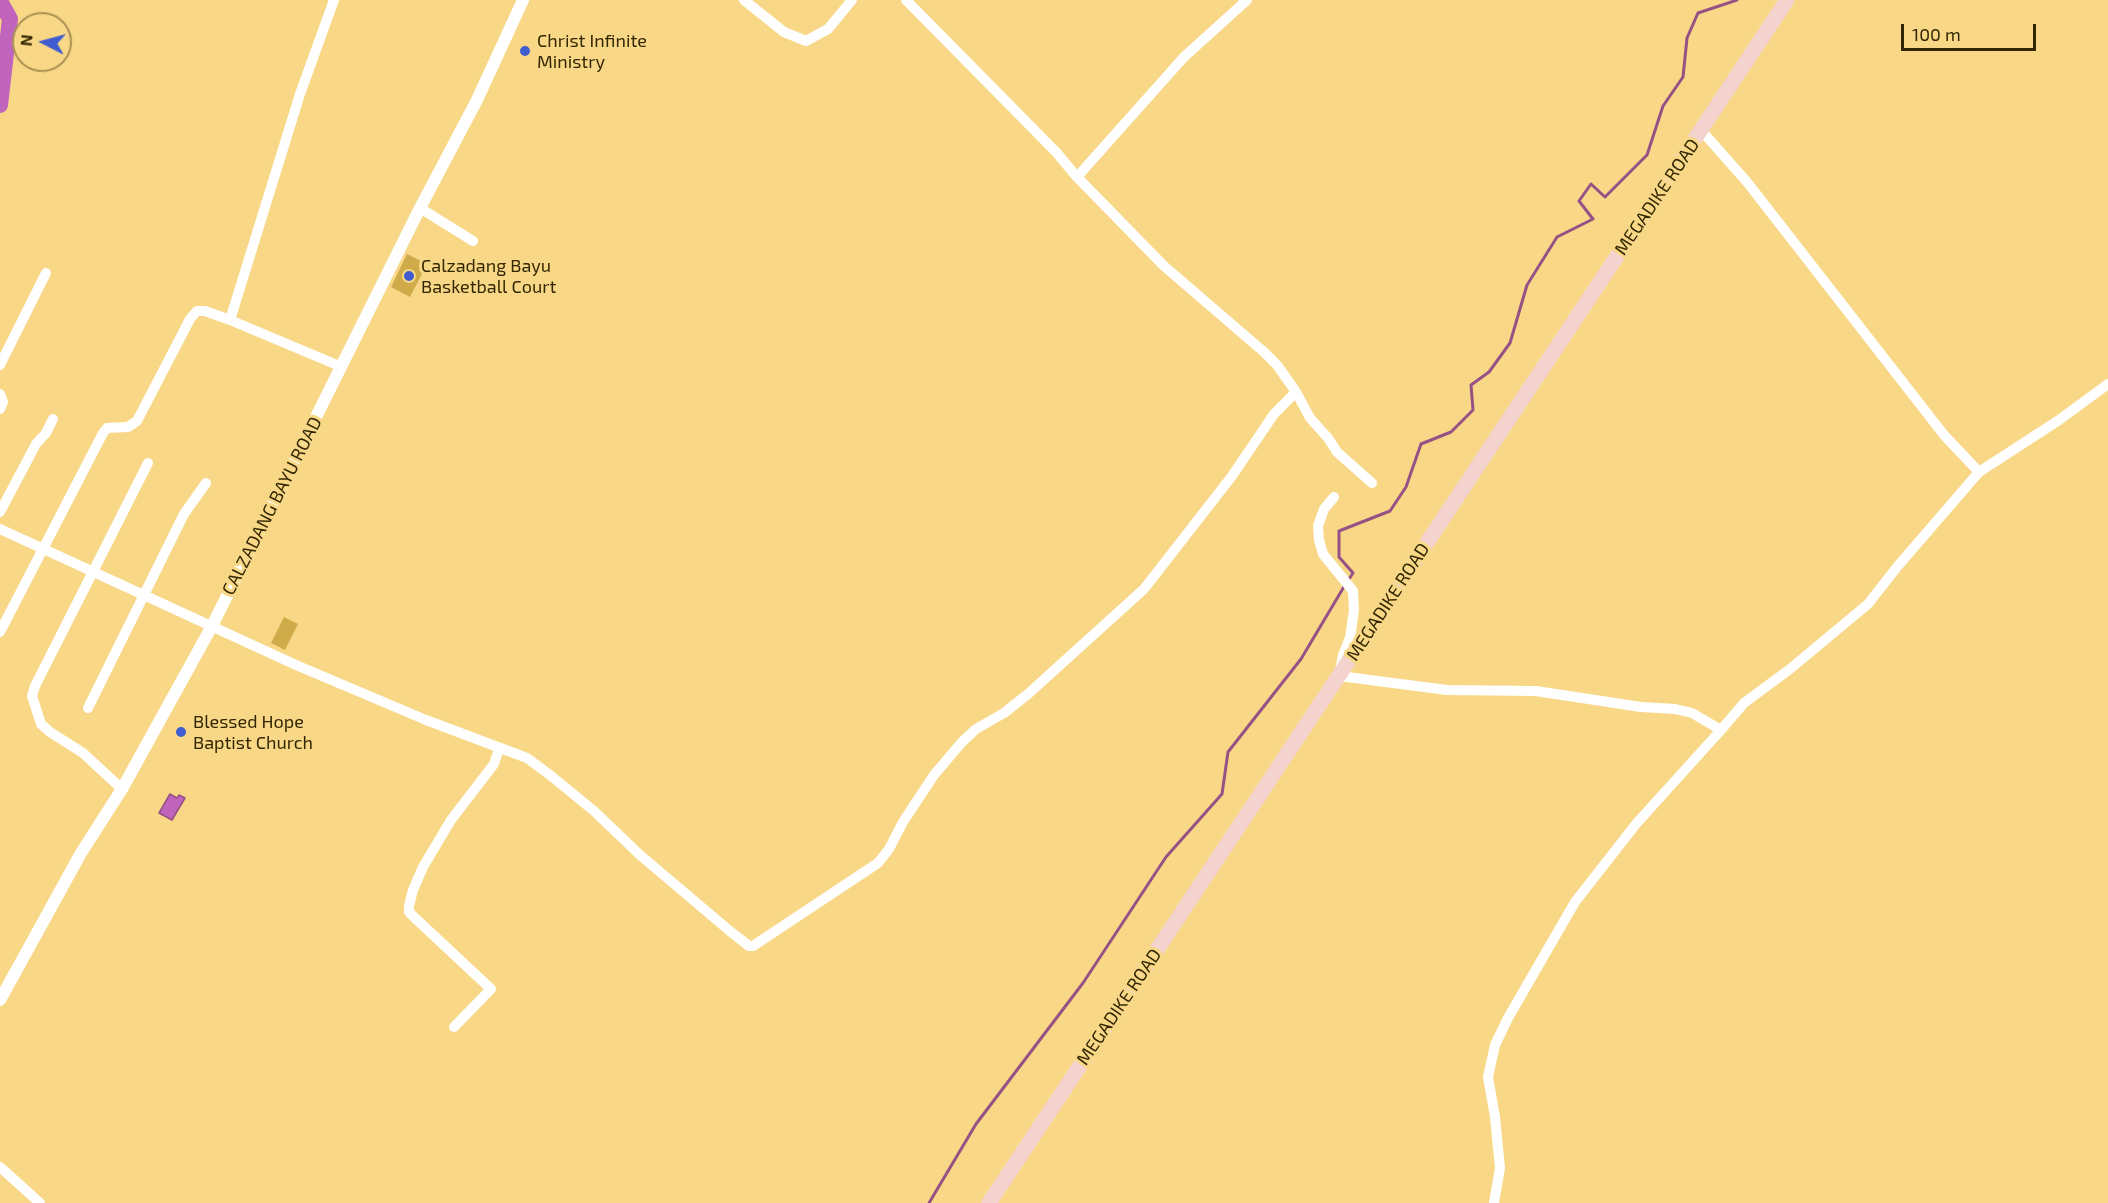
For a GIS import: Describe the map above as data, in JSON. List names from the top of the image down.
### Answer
{
  "streets": {
    "main road": ["MEGADIKE ROAD"],
    "street": ["CALZADANG BAYU ROAD"]
  },
  "places": ["Christ Infinite Ministry", "Calzadang Bayu Basketball Court", "Blessed Hope Baptist Church"],
  "scale_bar": "100 m",
  "north": "left"
}
